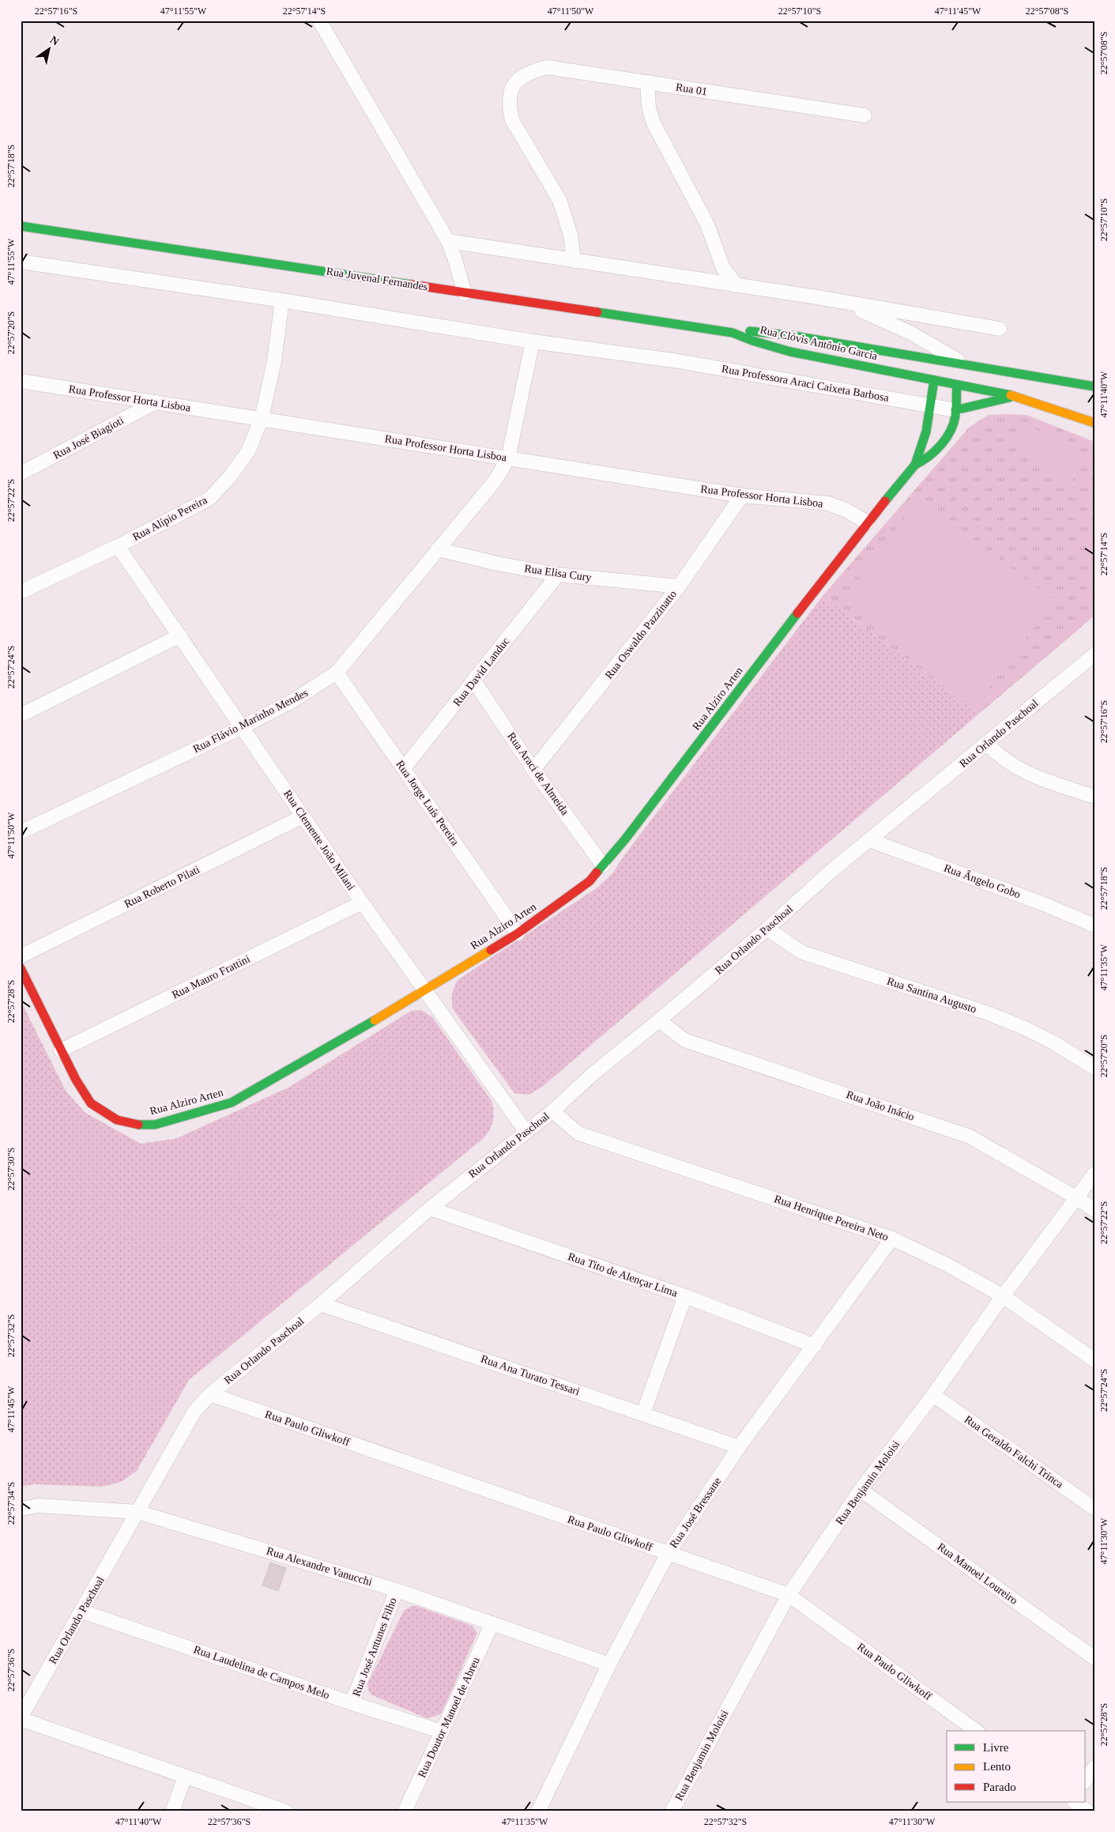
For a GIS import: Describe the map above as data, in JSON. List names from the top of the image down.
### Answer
{
  "streets": {
    "main road": ["Rua Juvenal Fernandes", "Rua Clóvis Antônio Garcia", "Rua Alziro Arten"],
    "street": [
      "Rua 01",
      "Rua Professora Araci Caixeta Barbosa",
      "Rua Professor Horta Lisboa",
      "Rua José Biagioti",
      "Rua Alípio Pereira",
      "Rua Elisa Cury",
      "Rua Oswaldo Pazzinatto",
      "Rua David Landuc",
      "Rua Flávio Marinho Mendes",
      "Rua Orlando Paschoal",
      "Rua Araci de Almeida",
      "Rua Jorge Luís Pereira",
      "Rua Clemente João Milani",
      "Rua Ângelo Gobo",
      "Rua Roberto Pilati",
      "Rua Mauro Frattini",
      "Rua Santina Augusto",
      "Rua João Inácio",
      "Rua Henrique Pereira Neto",
      "Rua Tito de Alençar Lima",
      "Rua Ana Turato Tessari",
      "Rua Paulo Gliwkoff",
      "Rua Geraldo Falchi Trinca",
      "Rua Benjamin Moloisi",
      "Rua José Bressane",
      "Rua Alexandre Vanucchi",
      "Rua Manoel Loureiro",
      "Rua José Antunes Filho",
      "Rua Laudelina de Campos Melo",
      "Rua Doutor Manoel de Abreu"
    ]
  },
  "crossings": [
    ["Rua Juvenal Fernandes", "Rua Clóvis Antônio Garcia"],
    ["Rua Clóvis Antônio Garcia", "Rua Alziro Arten"],
    ["Rua Professora Araci Caixeta Barbosa", "Rua Alziro Arten"],
    ["Rua Professora Araci Caixeta Barbosa", "Rua Flávio Marinho Mendes"],
    ["Rua Professor Horta Lisboa", "Rua José Biagioti"],
    ["Rua Professor Horta Lisboa", "Rua Alípio Pereira"],
    ["Rua Professor Horta Lisboa", "Rua Oswaldo Pazzinatto"],
    ["Rua Professor Horta Lisboa", "Rua Alziro Arten"],
    ["Rua Professor Horta Lisboa", "Rua Flávio Marinho Mendes"],
    ["Rua Alípio Pereira", "Rua Clemente João Milani"],
    ["Rua Elisa Cury", "Rua Oswaldo Pazzinatto"],
    ["Rua Elisa Cury", "Rua David Landuc"],
    ["Rua Elisa Cury", "Rua Flávio Marinho Mendes"],
    ["Rua Oswaldo Pazzinatto", "Rua Araci de Almeida"],
    ["Rua David Landuc", "Rua Araci de Almeida"],
    ["Rua David Landuc", "Rua Jorge Luís Pereira"],
    ["Rua Alziro Arten", "Rua Araci de Almeida"],
    ["Rua Alziro Arten", "Rua Jorge Luís Pereira"],
    ["Rua Alziro Arten", "Rua Clemente João Milani"],
    ["Rua Alziro Arten", "Rua Mauro Frattini"],
    ["Rua Flávio Marinho Mendes", "Rua Jorge Luís Pereira"],
    ["Rua Flávio Marinho Mendes", "Rua Clemente João Milani"],
    ["Rua Orlando Paschoal", "Rua Clemente João Milani"],
    ["Rua Orlando Paschoal", "Rua Ângelo Gobo"],
    ["Rua Orlando Paschoal", "Rua Santina Augusto"],
    ["Rua Orlando Paschoal", "Rua João Inácio"],
    ["Rua Orlando Paschoal", "Rua Henrique Pereira Neto"],
    ["Rua Orlando Paschoal", "Rua Tito de Alençar Lima"],
    ["Rua Orlando Paschoal", "Rua Ana Turato Tessari"],
    ["Rua Orlando Paschoal", "Rua Paulo Gliwkoff"],
    ["Rua Orlando Paschoal", "Rua Alexandre Vanucchi"],
    ["Rua Orlando Paschoal", "Rua Laudelina de Campos Melo"],
    ["Rua Clemente João Milani", "Rua Roberto Pilati"],
    ["Rua Clemente João Milani", "Rua Mauro Frattini"],
    ["Rua João Inácio", "Rua Benjamin Moloisi"],
    ["Rua Henrique Pereira Neto", "Rua Benjamin Moloisi"],
    ["Rua Henrique Pereira Neto", "Rua José Bressane"],
    ["Rua Tito de Alençar Lima", "Rua José Bressane"],
    ["Rua Ana Turato Tessari", "Rua José Bressane"],
    ["Rua Paulo Gliwkoff", "Rua Benjamin Moloisi"],
    ["Rua Paulo Gliwkoff", "Rua José Bressane"],
    ["Rua Geraldo Falchi Trinca", "Rua Benjamin Moloisi"],
    ["Rua Benjamin Moloisi", "Rua Manoel Loureiro"],
    ["Rua José Bressane", "Rua Alexandre Vanucchi"],
    ["Rua Alexandre Vanucchi", "Rua José Antunes Filho"],
    ["Rua Alexandre Vanucchi", "Rua Doutor Manoel de Abreu"],
    ["Rua José Antunes Filho", "Rua Laudelina de Campos Melo"],
    ["Rua Laudelina de Campos Melo", "Rua Doutor Manoel de Abreu"]
  ],
  "legend": ["Livre", "Lento", "Parado"],
  "north": "top right",
  "coordinates": [
    "22°57'16\"S",
    "47°11'55\"W",
    "22°57'14\"S",
    "47°11'50\"W",
    "22°57'10\"S",
    "47°11'45\"W",
    "22°57'08\"S",
    "22°57'18\"S",
    "22°57'20\"S",
    "47°11'40\"W",
    "22°57'22\"S",
    "22°57'24\"S",
    "47°11'35\"W",
    "22°57'28\"S",
    "22°57'30\"S",
    "22°57'32\"S",
    "22°57'34\"S",
    "47°11'30\"W",
    "22°57'36\"S"
  ]
}
